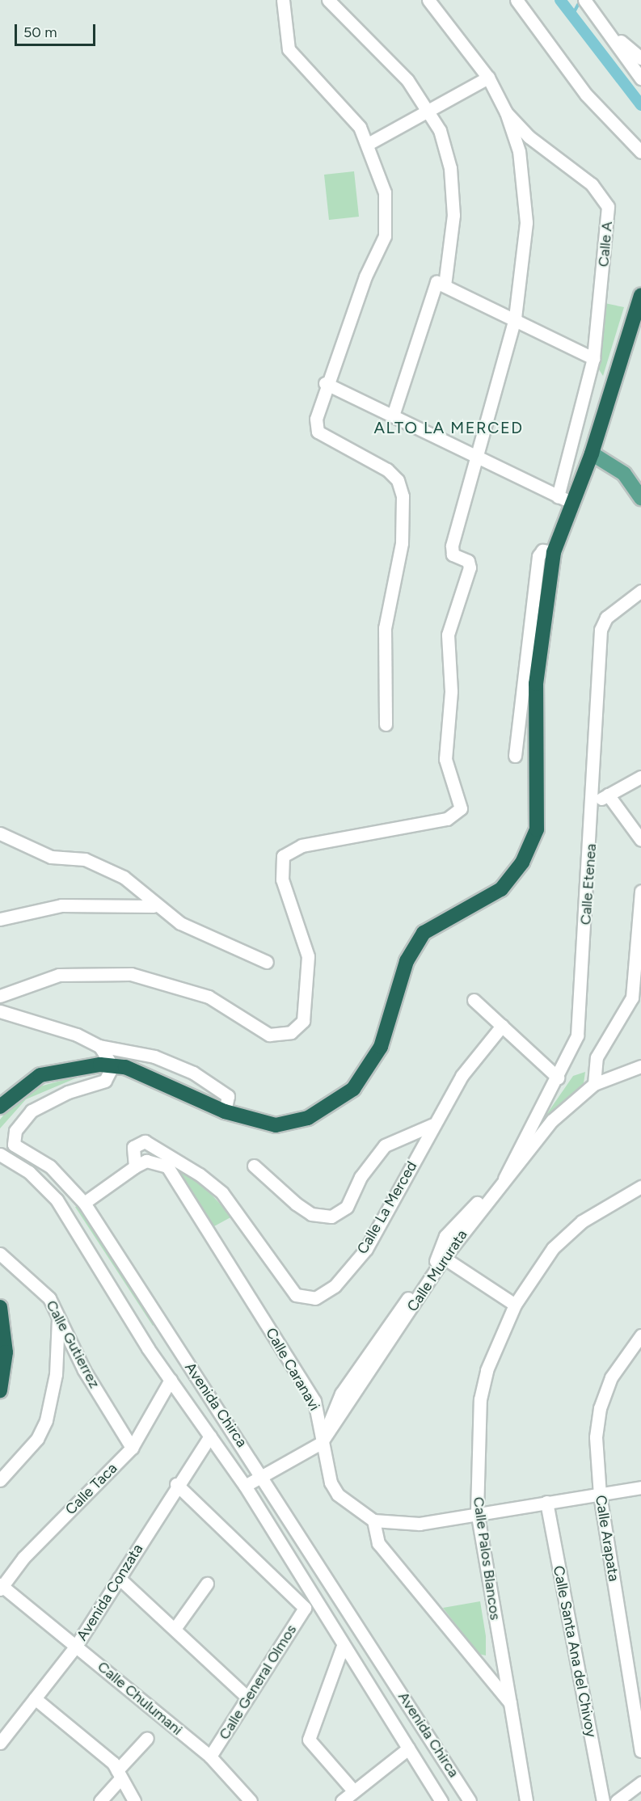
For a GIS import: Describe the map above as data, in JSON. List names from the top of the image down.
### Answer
{
  "streets": {
    "street": [
      "Calle A",
      "Calle Etenea",
      "Calle La Merced",
      "Calle Mururata",
      "Calle Gutierrez",
      "Calle Caranavi",
      "Avenida Chirca",
      "Calle Taca",
      "Calle Arapata",
      "Calle Palos Blancos",
      "Avenida Conzata",
      "Calle Santa Ana del Chivoy",
      "Calle General Olmos",
      "Calle Chulumani"
    ]
  },
  "crossings": [
    ["Calle Etenea", "Calle Mururata"],
    ["Calle La Merced", "Calle Caranavi"],
    ["Calle Mururata", "Calle Caranavi"],
    ["Calle Mururata", "Avenida Chirca"],
    ["Calle Gutierrez", "Calle Taca"],
    ["Calle Caranavi", "Avenida Chirca"],
    ["Avenida Chirca", "Calle Taca"],
    ["Avenida Chirca", "Avenida Conzata"],
    ["Calle Taca", "Calle Chulumani"],
    ["Avenida Conzata", "Calle General Olmos"],
    ["Avenida Conzata", "Calle Chulumani"],
    ["Calle General Olmos", "Calle Chulumani"]
  ],
  "districts": ["ALTO LA MERCED"],
  "scale_bar": "50 m"
}
